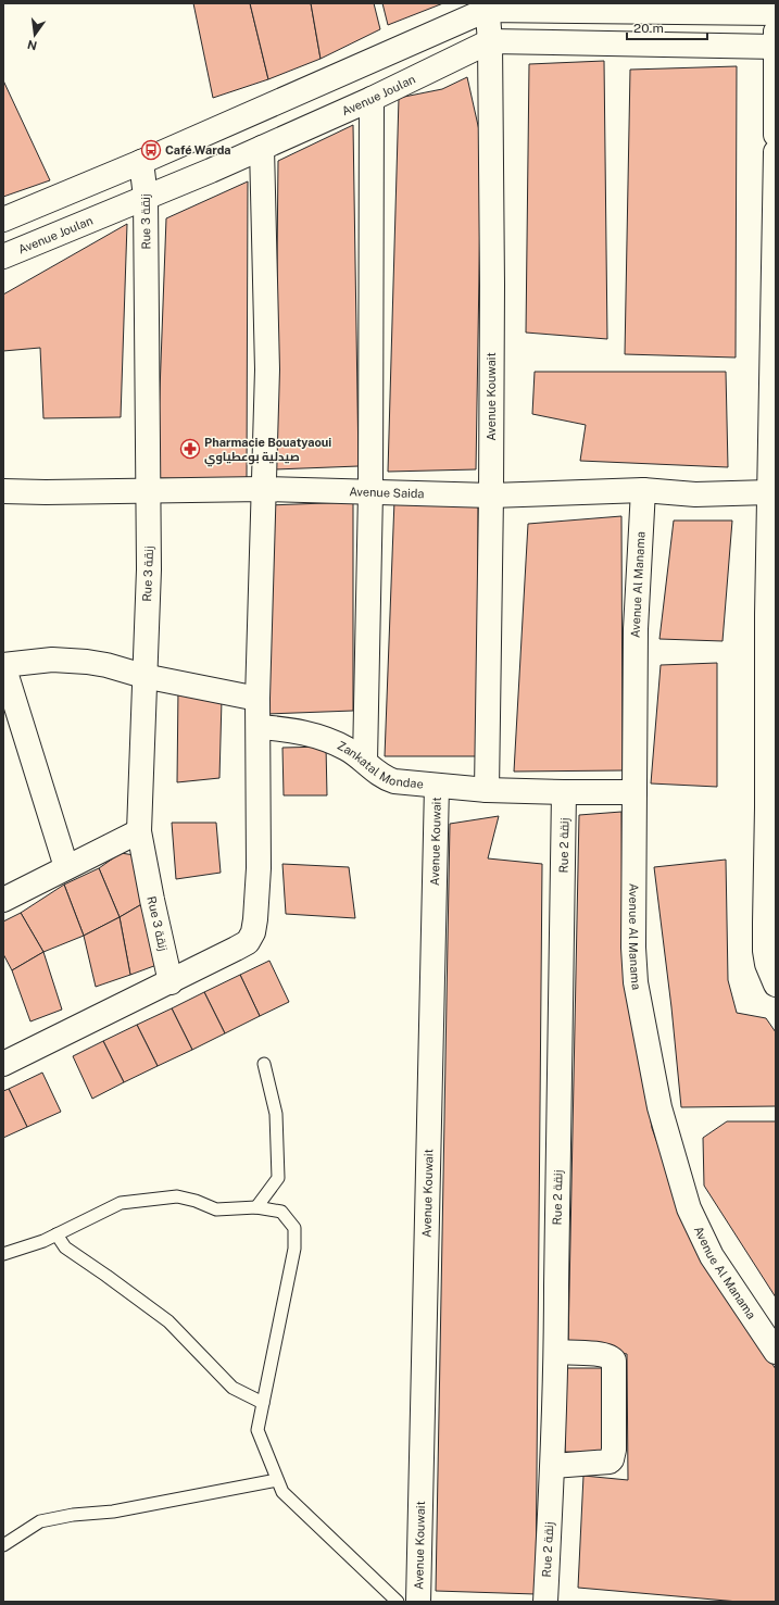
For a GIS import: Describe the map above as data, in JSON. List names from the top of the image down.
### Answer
{
  "streets": {
    "street": [
      "Avenue Joulan",
      "Rue 3 زنقة",
      "Avenue Kouwait",
      "Avenue Saida",
      "Avenue Al Manama",
      "Zankatal Mondae",
      "Rue 2 زنقة"
    ]
  },
  "crossings": [
    ["Avenue Joulan", "Rue 3 زنقة"],
    ["Avenue Joulan", "Avenue Kouwait"],
    ["Rue 3 زنقة", "Avenue Saida"],
    ["Avenue Kouwait", "Avenue Saida"],
    ["Avenue Kouwait", "Zankatal Mondae"],
    ["Avenue Saida", "Avenue Al Manama"],
    ["Avenue Al Manama", "Zankatal Mondae"],
    ["Zankatal Mondae", "Rue 2 زنقة"]
  ],
  "places": {
    "bus stop": ["Café Warda"],
    "pharmacy": ["Pharmacie Bouatyaoui صيدلية بوعطياوي"]
  },
  "scale_bar": "20 m",
  "north": "bottom"
}
